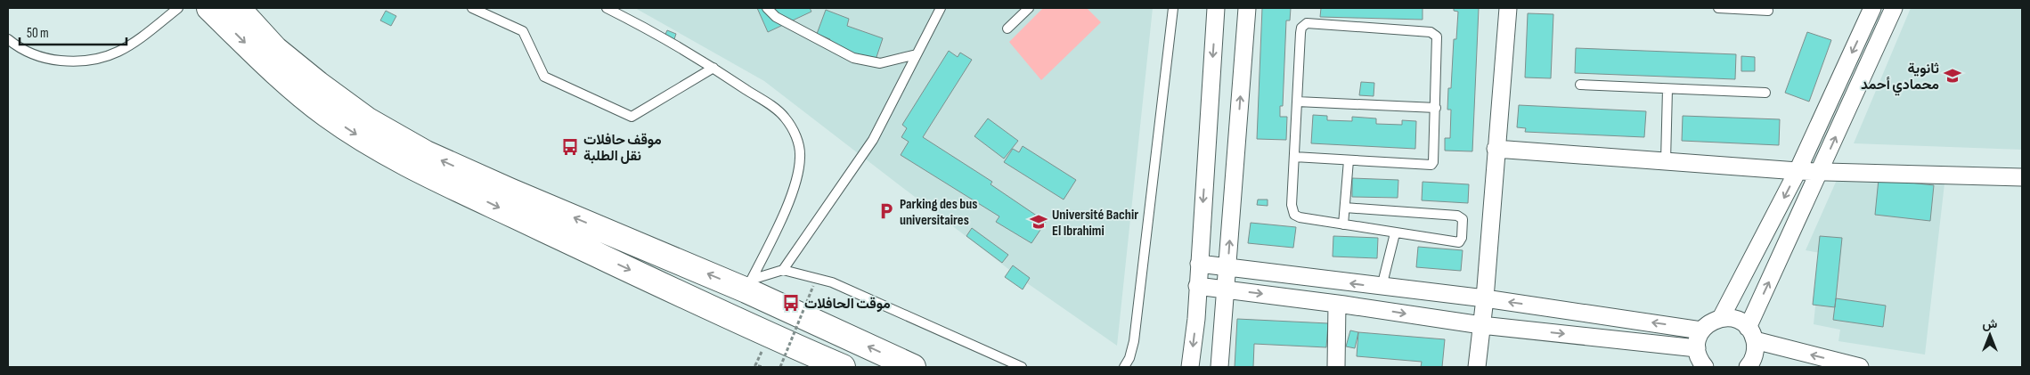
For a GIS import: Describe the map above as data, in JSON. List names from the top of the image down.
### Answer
{
  "places": {
    "school or university": ["ثانوية محمادي أحمد", "Université Bachir El Ibrahimi"],
    "bus stop": ["موقف حافلات نقل الطلبة", "موقت الحافلات"],
    "parking": ["Parking des bus universitaires"]
  },
  "scale_bar": "50 m",
  "north": "top"
}
